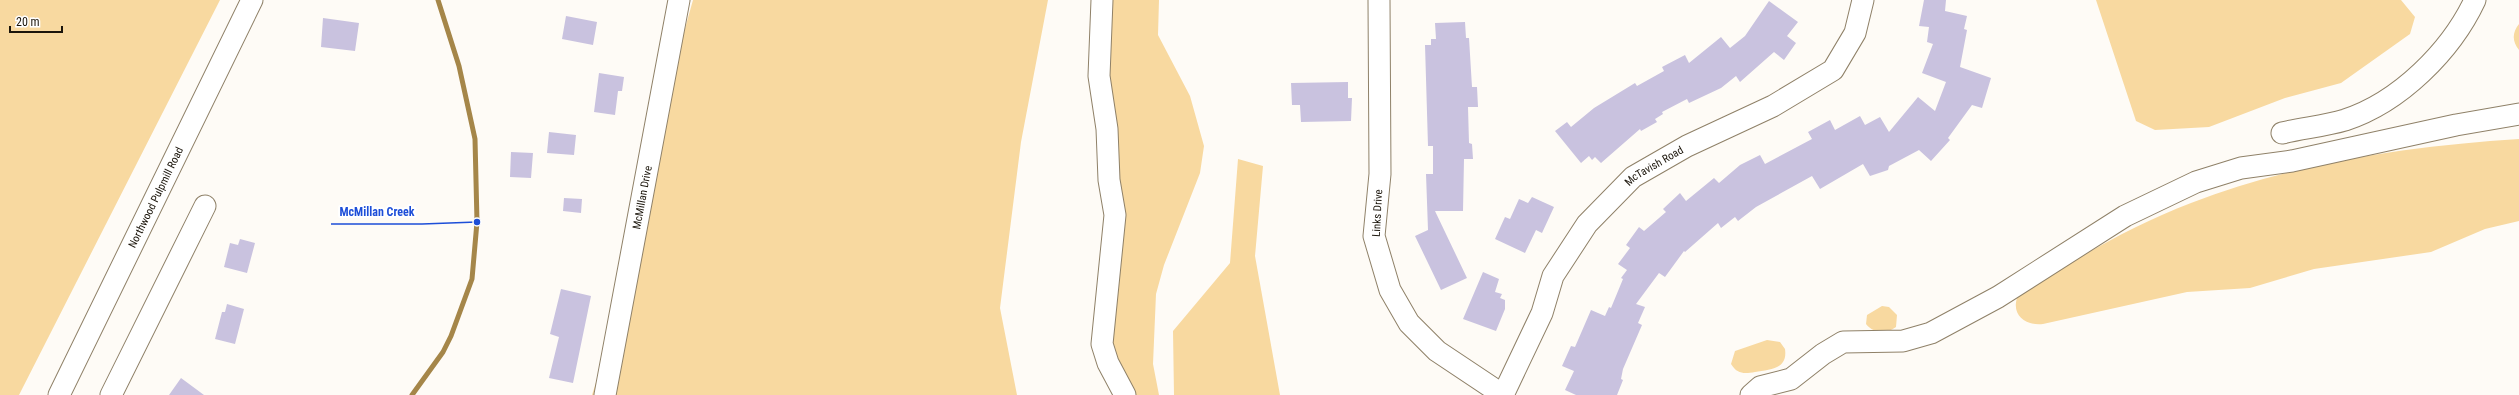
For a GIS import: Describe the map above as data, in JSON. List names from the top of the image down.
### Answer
{
  "streets": {
    "street": [
      "McTavish Road",
      "Northwood Pulpmill Road",
      "McMillan Drive",
      "Links Drive"
    ]
  },
  "crossings": [
    ["McTavish Road", "Links Drive"]
  ],
  "places": ["McMillan Creek"],
  "scale_bar": "20 m"
}
